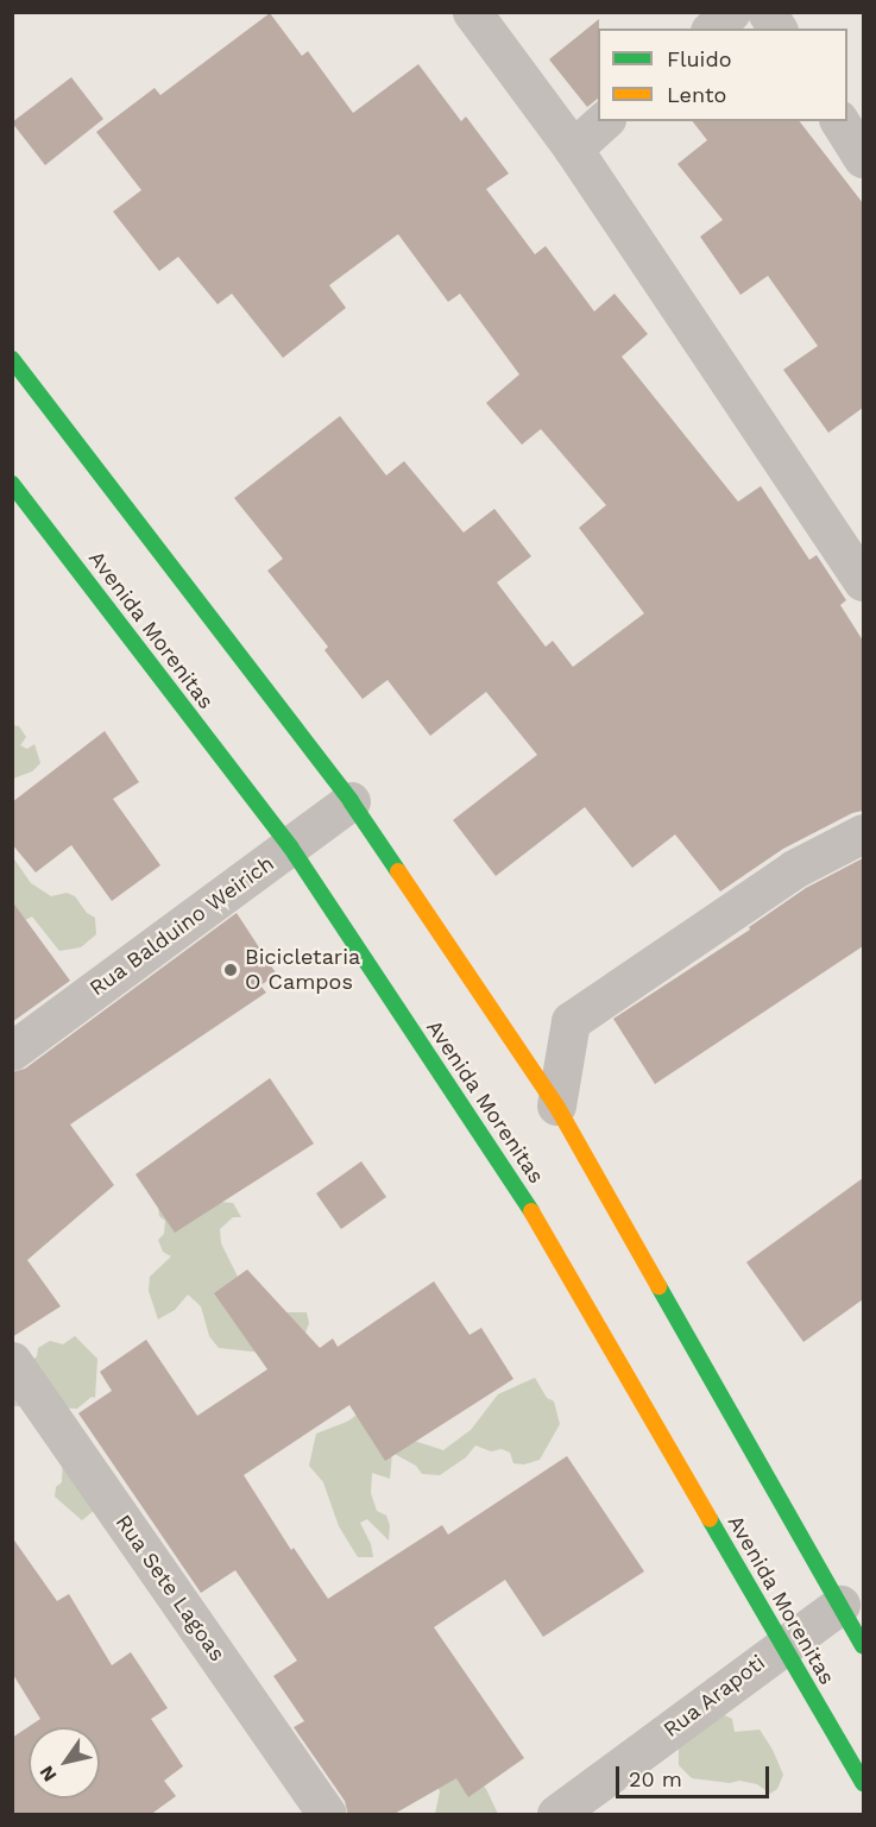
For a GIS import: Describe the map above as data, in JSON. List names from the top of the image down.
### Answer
{
  "streets": {
    "main road": ["Avenida Morenitas"],
    "street": ["Rua Balduino Weirich", "Rua Sete Lagoas", "Rua Arapoti"]
  },
  "crossings": [
    ["Avenida Morenitas", "Rua Balduino Weirich"],
    ["Avenida Morenitas", "Rua Arapoti"]
  ],
  "places": ["Bicicletaria O Campos"],
  "legend": ["Fluido", "Lento"],
  "scale_bar": "20 m",
  "north": "bottom left"
}
